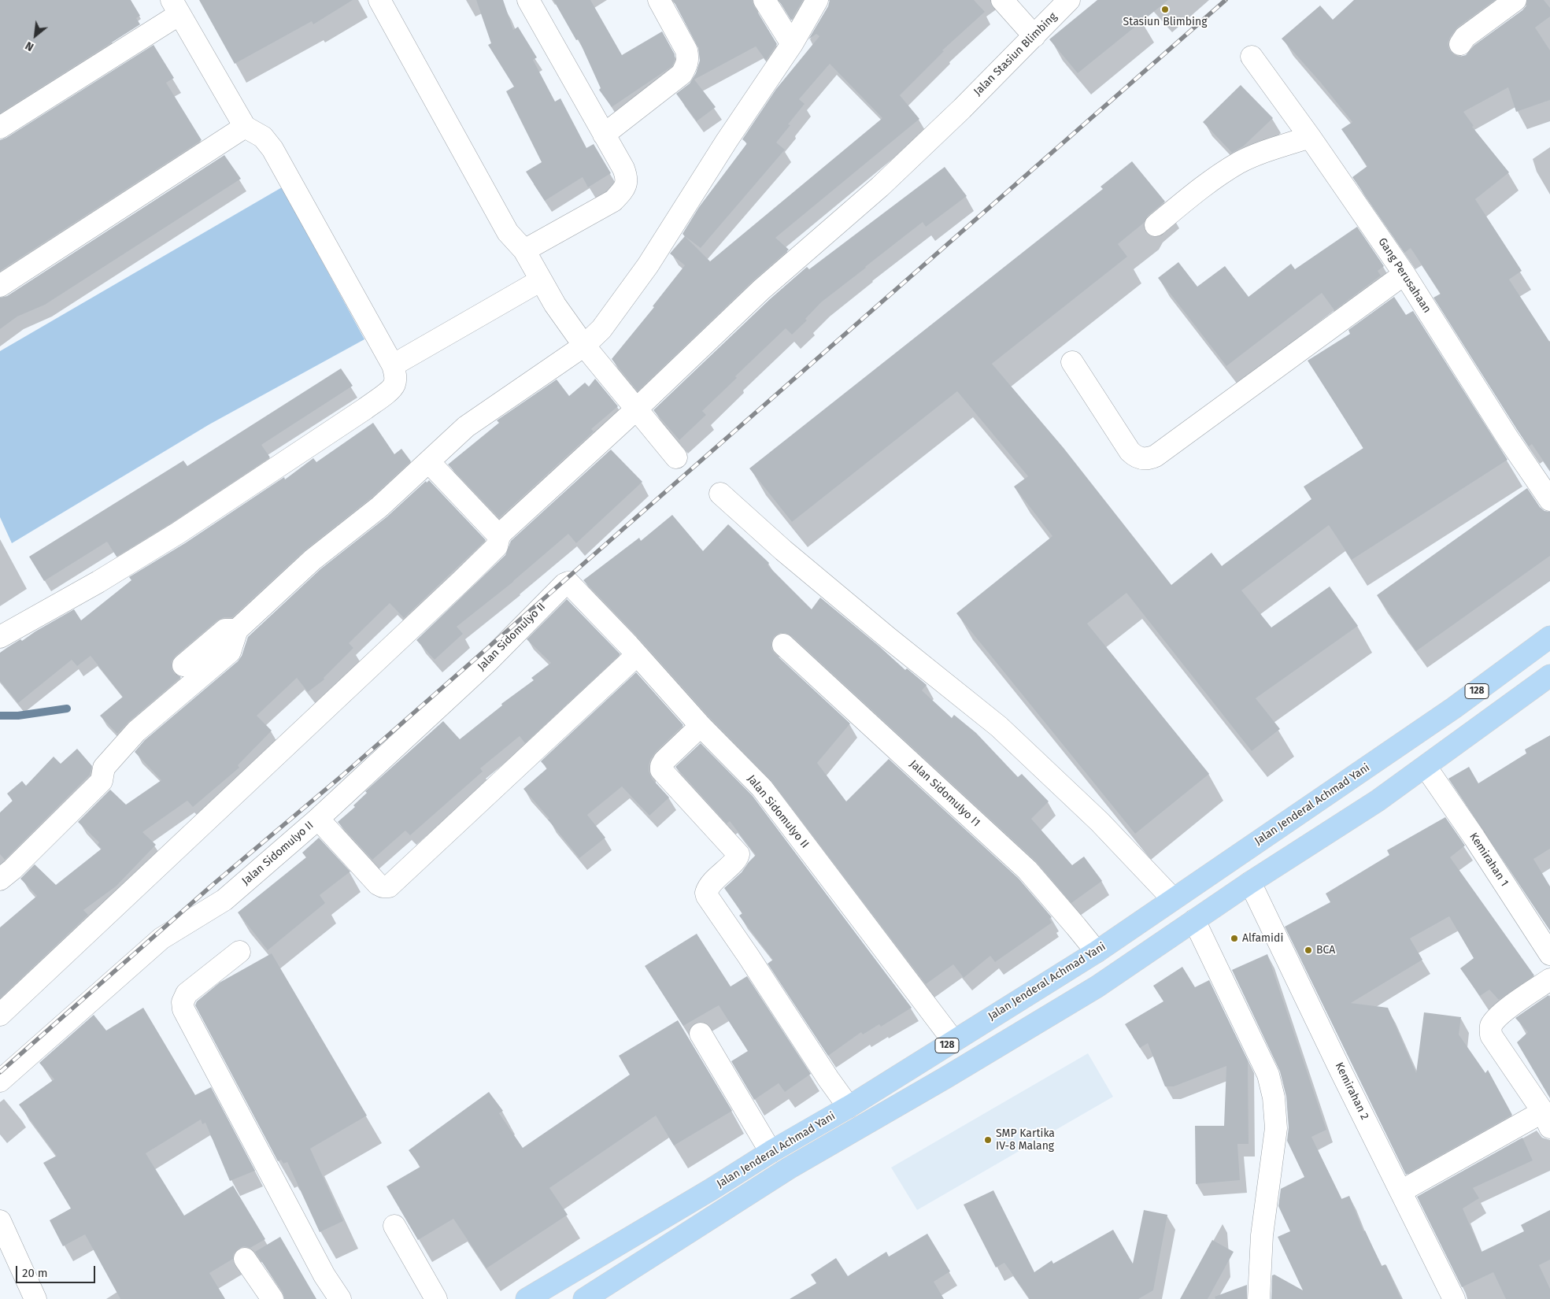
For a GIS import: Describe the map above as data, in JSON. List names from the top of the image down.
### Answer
{
  "streets": {
    "main road": ["128", "Jalan Jenderal Achmad Yani"],
    "street": [
      "Jalan Stasiun Blimbing",
      "Gang Perusahaan",
      "Jalan Sidomulyo II",
      "Jalan Sidomulyo I1",
      "Kemirahan 1",
      "Kemirahan 2"
    ]
  },
  "crossings": [
    ["Jalan Sidomulyo II", "Jalan Jenderal Achmad Yani"],
    ["Jalan Sidomulyo I1", "Jalan Jenderal Achmad Yani"],
    ["Jalan Jenderal Achmad Yani", "Kemirahan 1"],
    ["Jalan Jenderal Achmad Yani", "Kemirahan 2"]
  ],
  "places": [
    "Stasiun Blimbing",
    "Alfamidi",
    "BCA",
    "SMP Kartika IV-8 Malang"
  ],
  "scale_bar": "20 m",
  "north": "bottom left"
}
